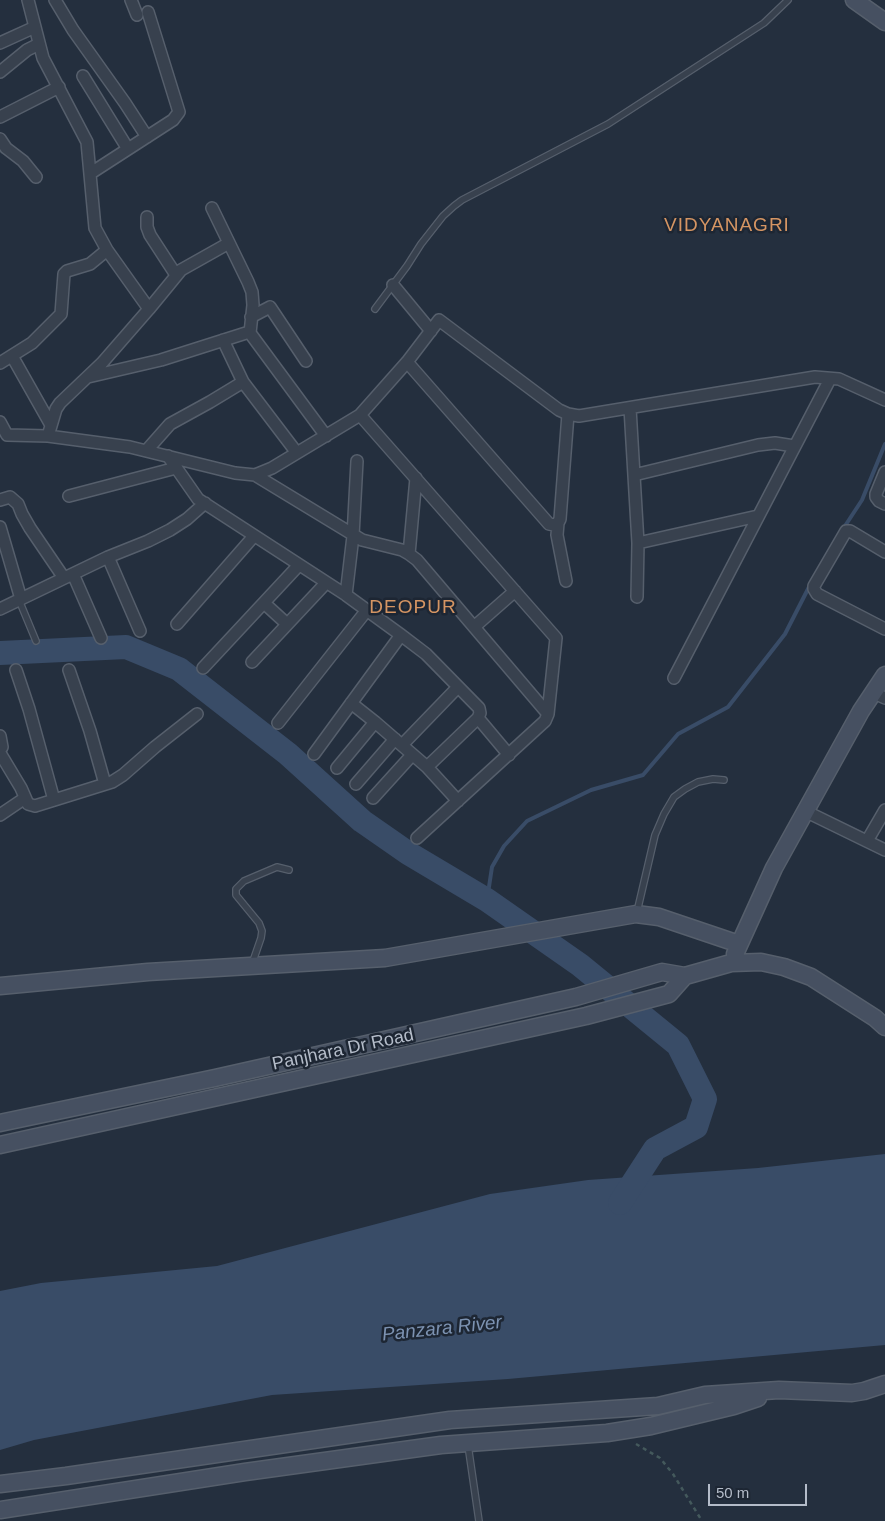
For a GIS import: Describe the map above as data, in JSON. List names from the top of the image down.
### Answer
{
  "streets": {
    "street": ["Panjhara Dr Road"]
  },
  "districts": ["VIDYANAGRI", "DEOPUR"],
  "water": ["Panzara River"],
  "scale_bar": "50 m"
}
